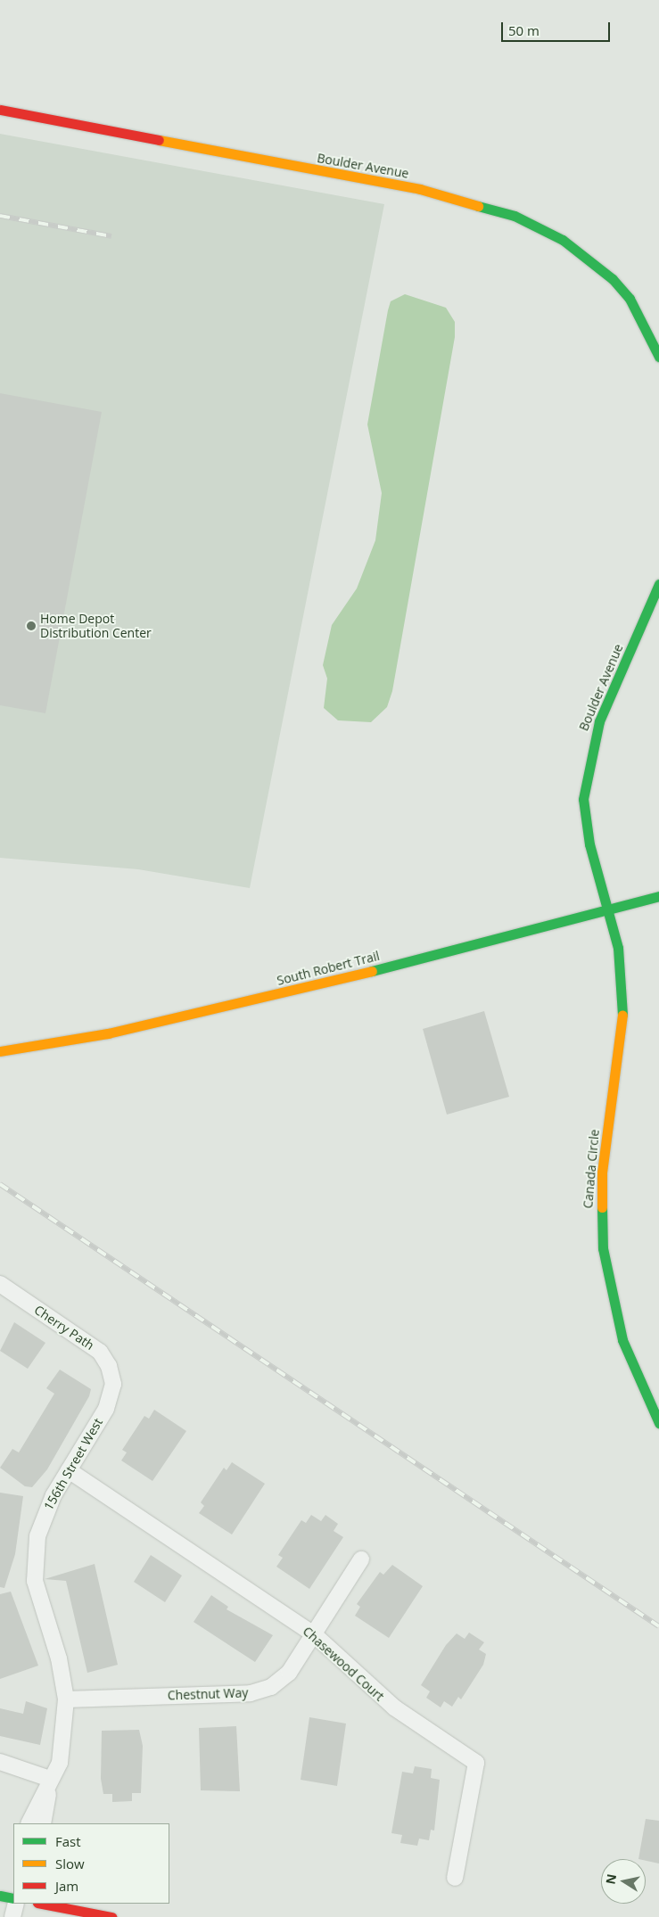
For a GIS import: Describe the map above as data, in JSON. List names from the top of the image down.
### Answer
{
  "streets": {
    "street": [
      "Boulder Avenue",
      "South Robert Trail",
      "Canada Circle",
      "Cherry Path",
      "156th Street West",
      "Chasewood Court",
      "Chestnut Way"
    ]
  },
  "crossings": [
    ["Boulder Avenue", "South Robert Trail"],
    ["Boulder Avenue", "Canada Circle"],
    ["South Robert Trail", "Canada Circle"],
    ["Cherry Path", "156th Street West"],
    ["156th Street West", "Chasewood Court"],
    ["156th Street West", "Chestnut Way"],
    ["Chasewood Court", "Chestnut Way"]
  ],
  "places": ["Home Depot Distribution Center"],
  "legend": ["Fast", "Slow", "Jam"],
  "scale_bar": "50 m",
  "north": "left"
}
